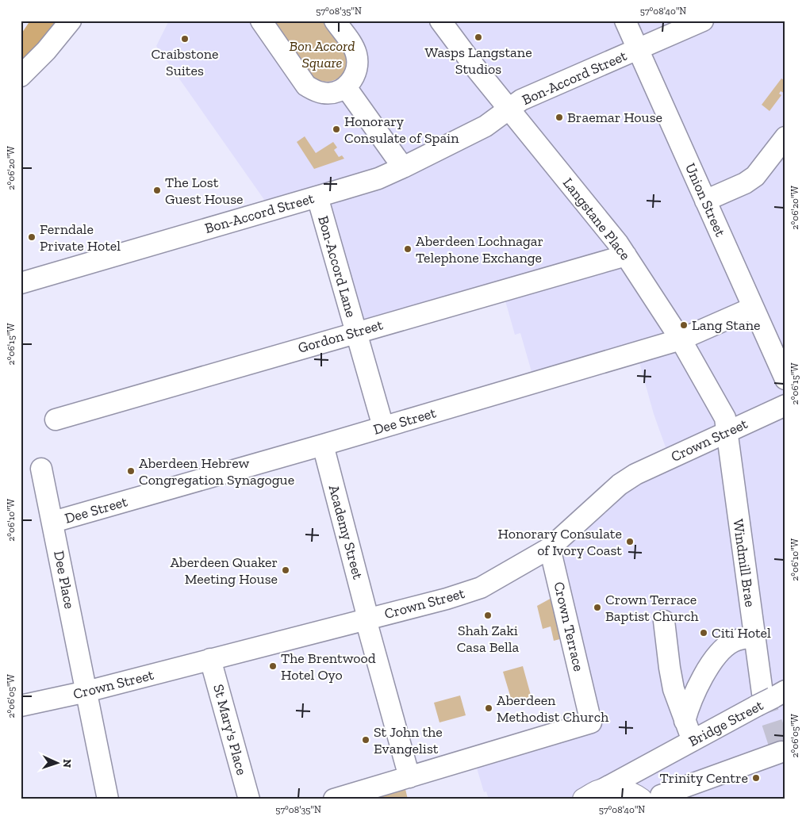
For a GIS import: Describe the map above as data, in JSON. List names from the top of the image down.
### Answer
{
  "streets": {
    "street": [
      "Bon-Accord Street",
      "Union Street",
      "Langstane Place",
      "Bon-Accord Lane",
      "Gordon Street",
      "Dee Street",
      "Crown Street",
      "Academy Street",
      "Windmill Brae",
      "Dee Place",
      "Crown Terrace",
      "Bridge Street",
      "St Mary's Place"
    ]
  },
  "crossings": [
    ["Bon-Accord Street", "Union Street"],
    ["Bon-Accord Street", "Langstane Place"],
    ["Bon-Accord Street", "Bon-Accord Lane"],
    ["Union Street", "Dee Street"],
    ["Langstane Place", "Gordon Street"],
    ["Langstane Place", "Dee Street"],
    ["Langstane Place", "Crown Street"],
    ["Langstane Place", "Windmill Brae"],
    ["Bon-Accord Lane", "Gordon Street"],
    ["Bon-Accord Lane", "Dee Street"],
    ["Dee Street", "Academy Street"],
    ["Dee Street", "Dee Place"],
    ["Crown Street", "Academy Street"],
    ["Crown Street", "Windmill Brae"],
    ["Crown Street", "Dee Place"],
    ["Crown Street", "Crown Terrace"],
    ["Crown Street", "St Mary's Place"],
    ["Academy Street", "Crown Terrace"],
    ["Windmill Brae", "Bridge Street"]
  ],
  "parks": ["Bon Accord Square"],
  "places": [
    "Wasps Langstane Studios",
    "Craibstone Suites",
    "Braemar House",
    "Honorary Consulate of Spain",
    "The Lost Guest House",
    "Ferndale Private Hotel",
    "Aberdeen Lochnagar Telephone Exchange",
    "Lang Stane",
    "Aberdeen Hebrew Congregation Synagogue",
    "Honorary Consulate of Ivory Coast",
    "Aberdeen Quaker Meeting House",
    "Crown Terrace Baptist Church",
    "Shah Zaki Casa Bella",
    "Citi Hotel",
    "The Brentwood Hotel Oyo",
    "Aberdeen Methodist Church",
    "St John the Evangelist",
    "Trinity Centre"
  ],
  "north": "right",
  "coordinates": [
    "57°08'35\"N",
    "57°08'40\"N",
    "2°06'20\"W",
    "2°06'15\"W",
    "2°06'10\"W",
    "2°06'05\"W"
  ]
}
